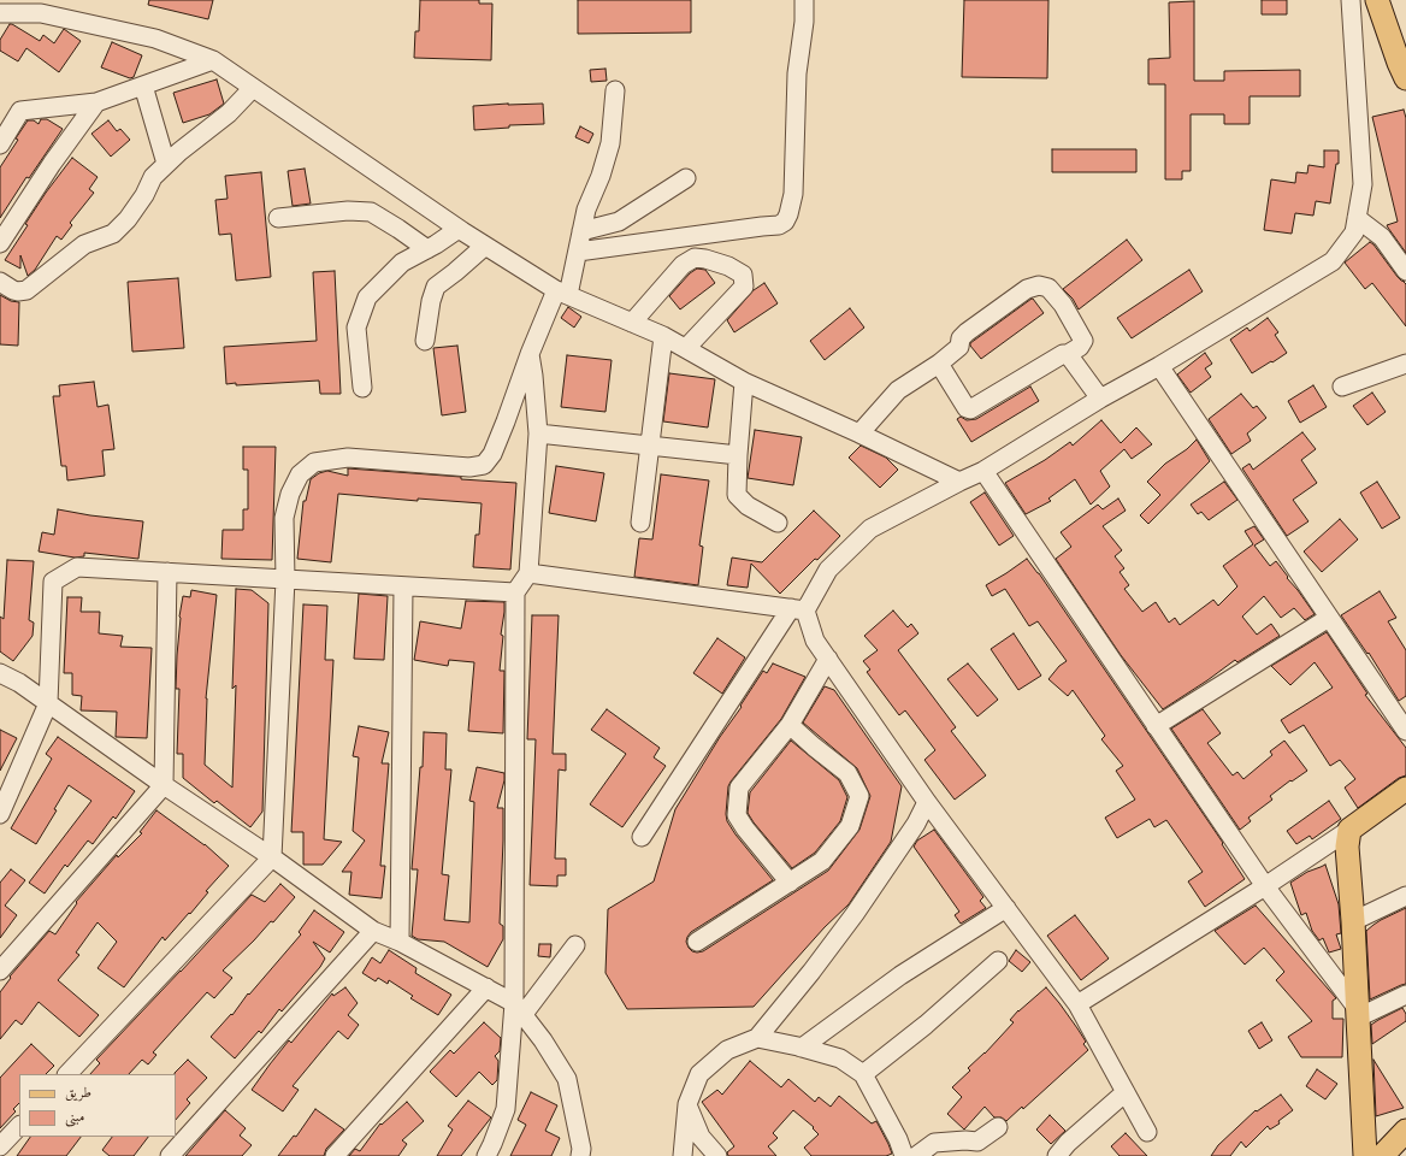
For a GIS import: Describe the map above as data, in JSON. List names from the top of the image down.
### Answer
{
  "legend": ["طريق", "مبنى"]
}
